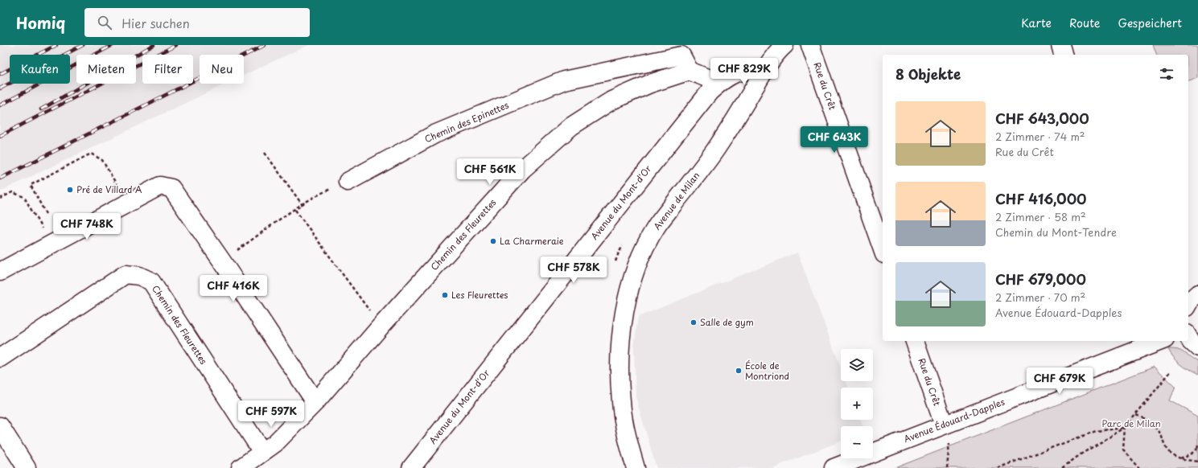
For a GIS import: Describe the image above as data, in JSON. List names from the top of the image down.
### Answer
{
  "streets": {
    "street": [
      "Rue du Crêt",
      "Chemin des Epinettes",
      "Avenue de Milan",
      "Avenue du Mont-d'Or",
      "Chemin des Fleurettes",
      "Avenue Édouard-Dapples"
    ]
  },
  "crossings": [
    ["Rue du Crêt", "Avenue Édouard-Dapples"],
    ["Chemin des Epinettes", "Chemin des Fleurettes"],
    ["Avenue de Milan", "Avenue du Mont-d'Or"]
  ],
  "parks": ["Parc de Milan"],
  "places": [
    "Pré de Villard A",
    "La Charmeraie",
    "Les Fleurettes",
    "Salle de gym",
    "École de Montriond"
  ],
  "page": {
    "header": "Homiq",
    "search": "Hier suchen",
    "nav": ["Karte", "Route", "Gespeichert"],
    "chip": [
      "Kaufen",
      "Mieten",
      "Filter",
      "Neu"
    ],
    "heading": "8 Objekte",
    "price": [
      "CHF 829K",
      "CHF 643K",
      "CHF 561K",
      "CHF 748K",
      "CHF 578K",
      "CHF 416K",
      "CHF 679K",
      "CHF 597K"
    ],
    "list": [
      {
        "name": "CHF 643,000",
        "note": "2 Zimmer · 74 m² · Rue du Crêt"
      },
      {
        "name": "CHF 416,000",
        "note": "2 Zimmer · 58 m² · Chemin du Mont-Tendre"
      },
      {
        "name": "CHF 679,000",
        "note": "2 Zimmer · 70 m² · Avenue Édouard-Dapples"
      }
    ],
    "map_buttons": ["+", "−"]
  }
}
